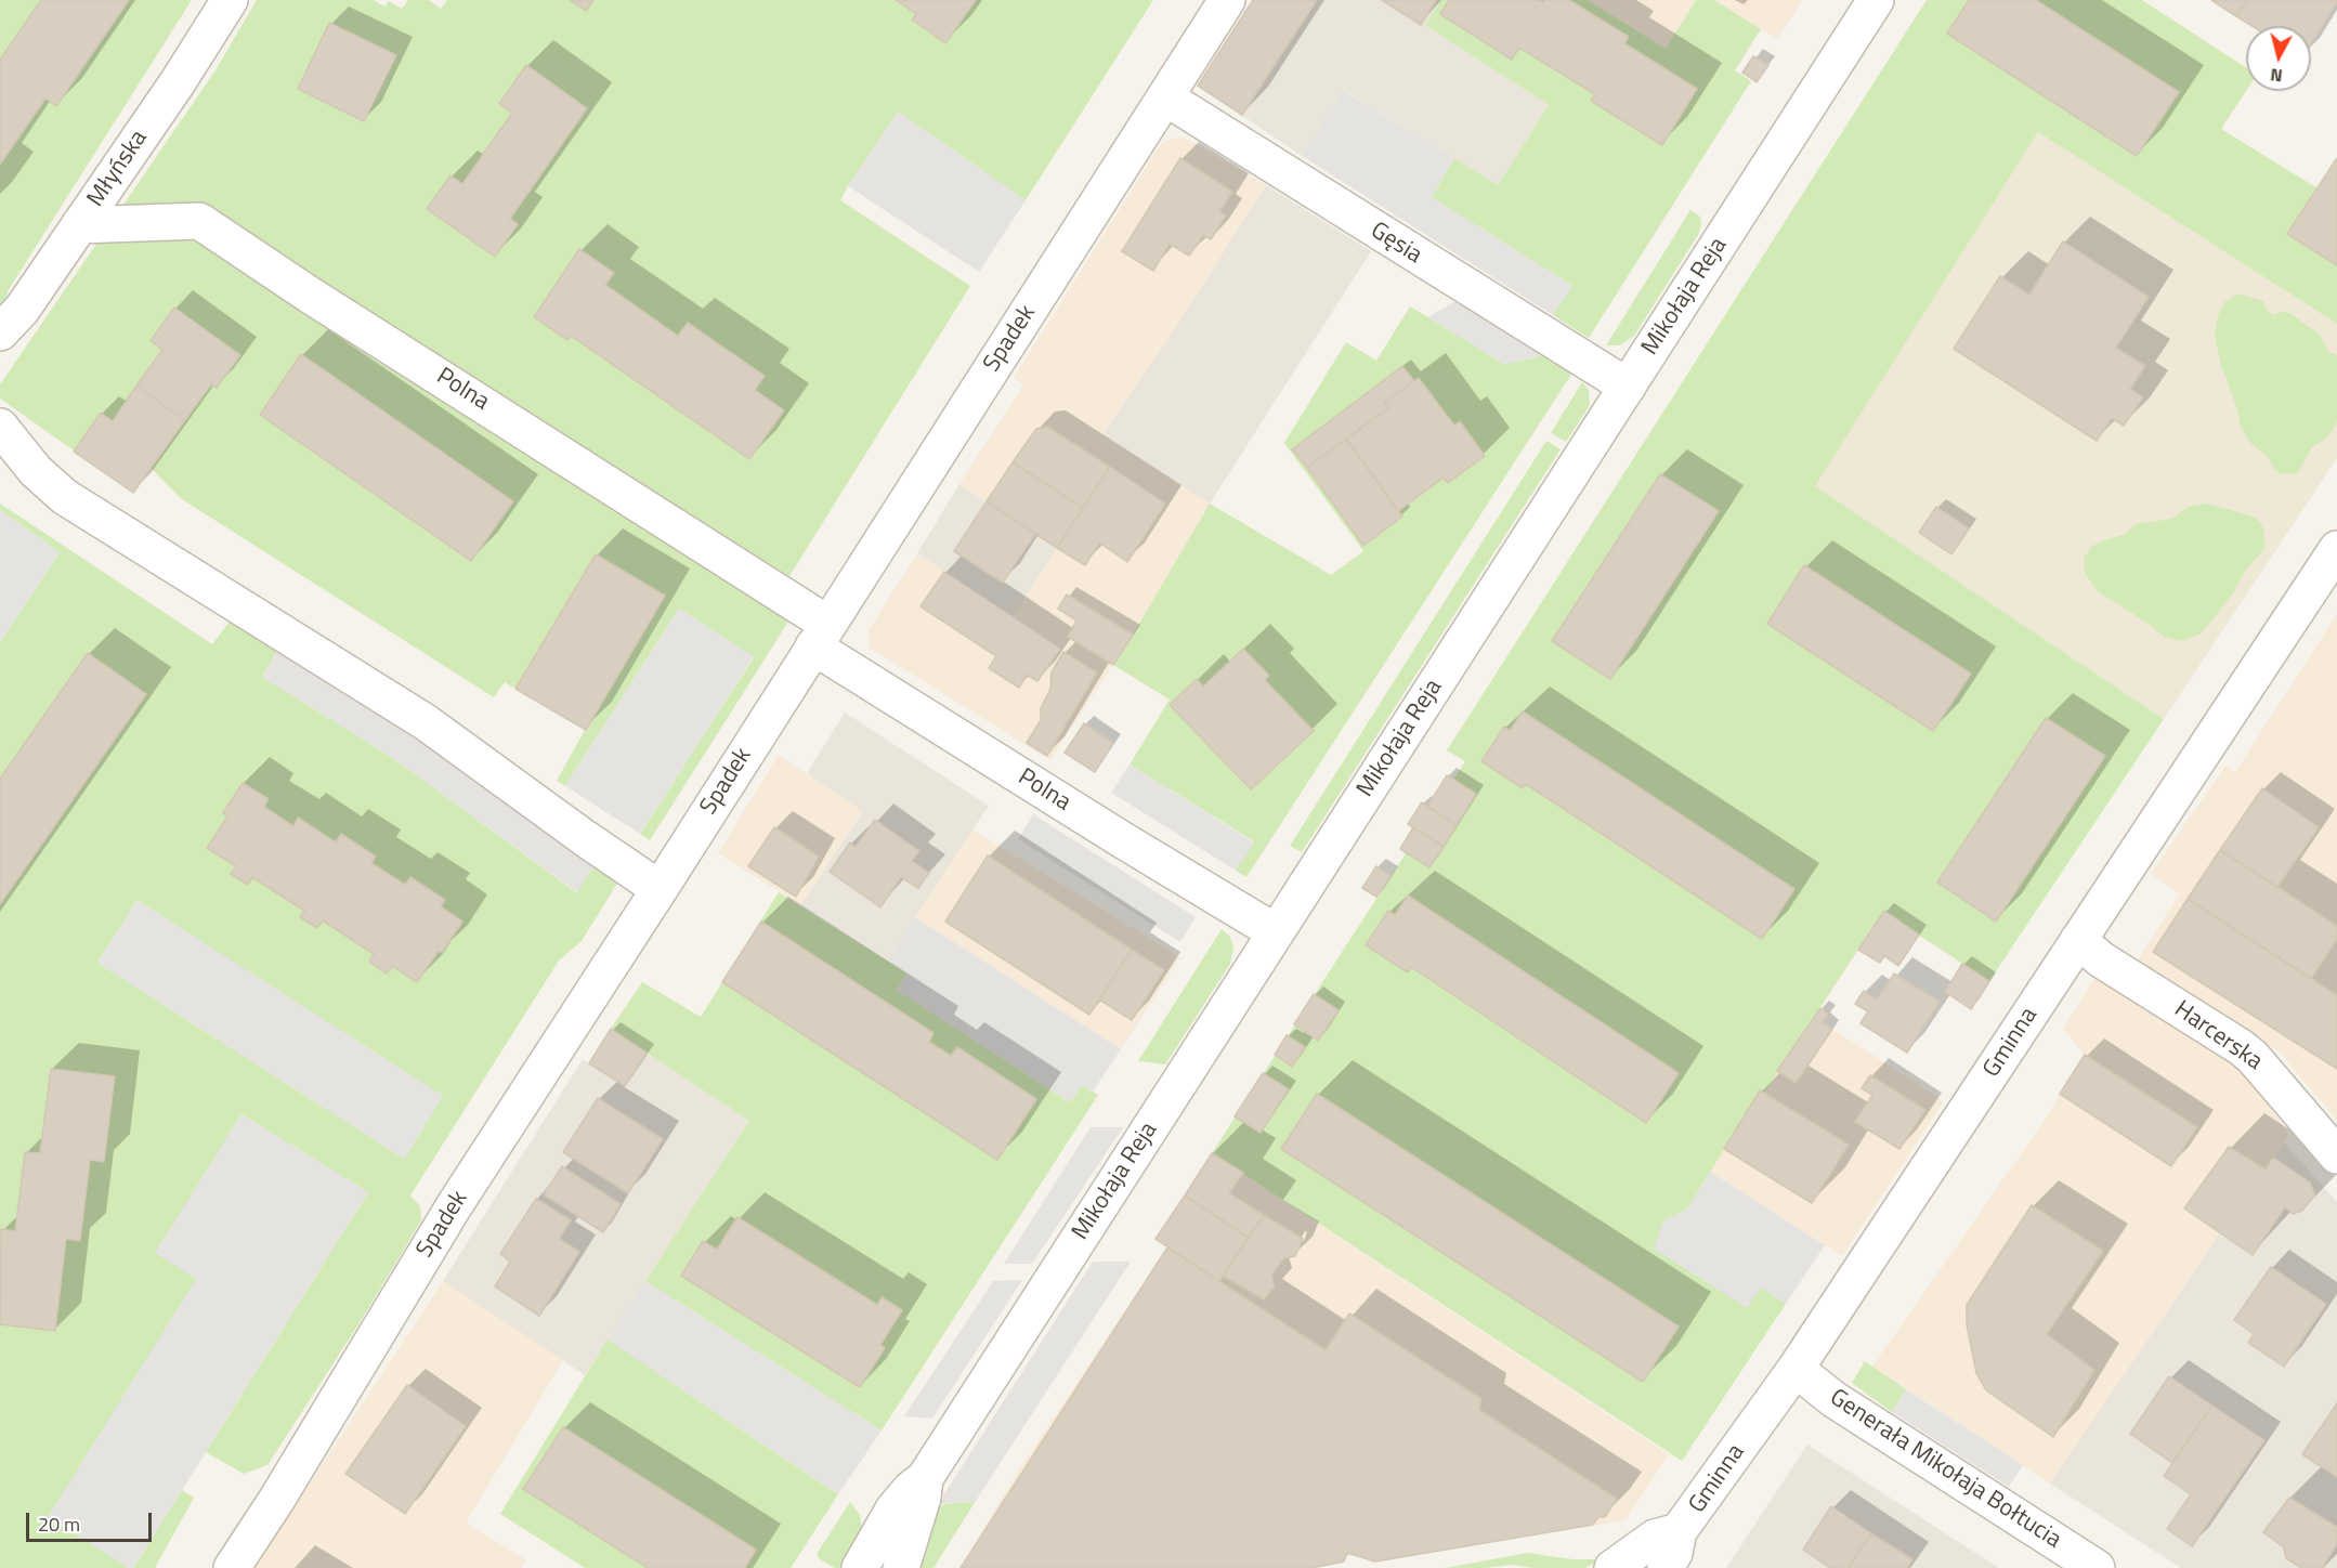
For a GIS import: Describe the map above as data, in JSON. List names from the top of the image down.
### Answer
{
  "streets": {
    "street": [
      "Młyńska",
      "Gęsia",
      "Mikołaja Reja",
      "Spadek",
      "Polna",
      "Harcerska",
      "Gminna",
      "Generała Mikołaja Bołtucia"
    ]
  },
  "crossings": [
    ["Młyńska", "Polna"],
    ["Gęsia", "Mikołaja Reja"],
    ["Gęsia", "Spadek"],
    ["Mikołaja Reja", "Polna"],
    ["Spadek", "Polna"],
    ["Harcerska", "Gminna"],
    ["Gminna", "Generała Mikołaja Bołtucia"]
  ],
  "scale_bar": "20 m",
  "north": "bottom"
}
